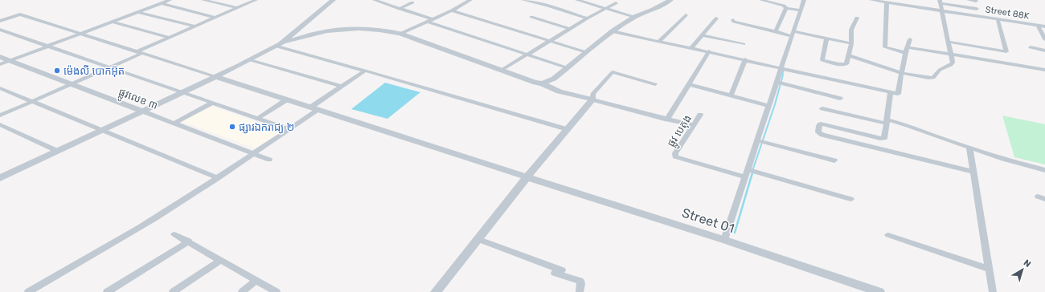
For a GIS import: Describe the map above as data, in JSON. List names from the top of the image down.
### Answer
{
  "streets": {
    "street": [
      "Street 88K",
      "ផ្លូវលេខ ៣",
      "ផ្លូវ បេតុង",
      "Street 01"
    ]
  },
  "places": ["ម៉េងលី បោកអ៊ុត", "ផ្សារឯករាជ្យ ២"],
  "north": "top right"
}
